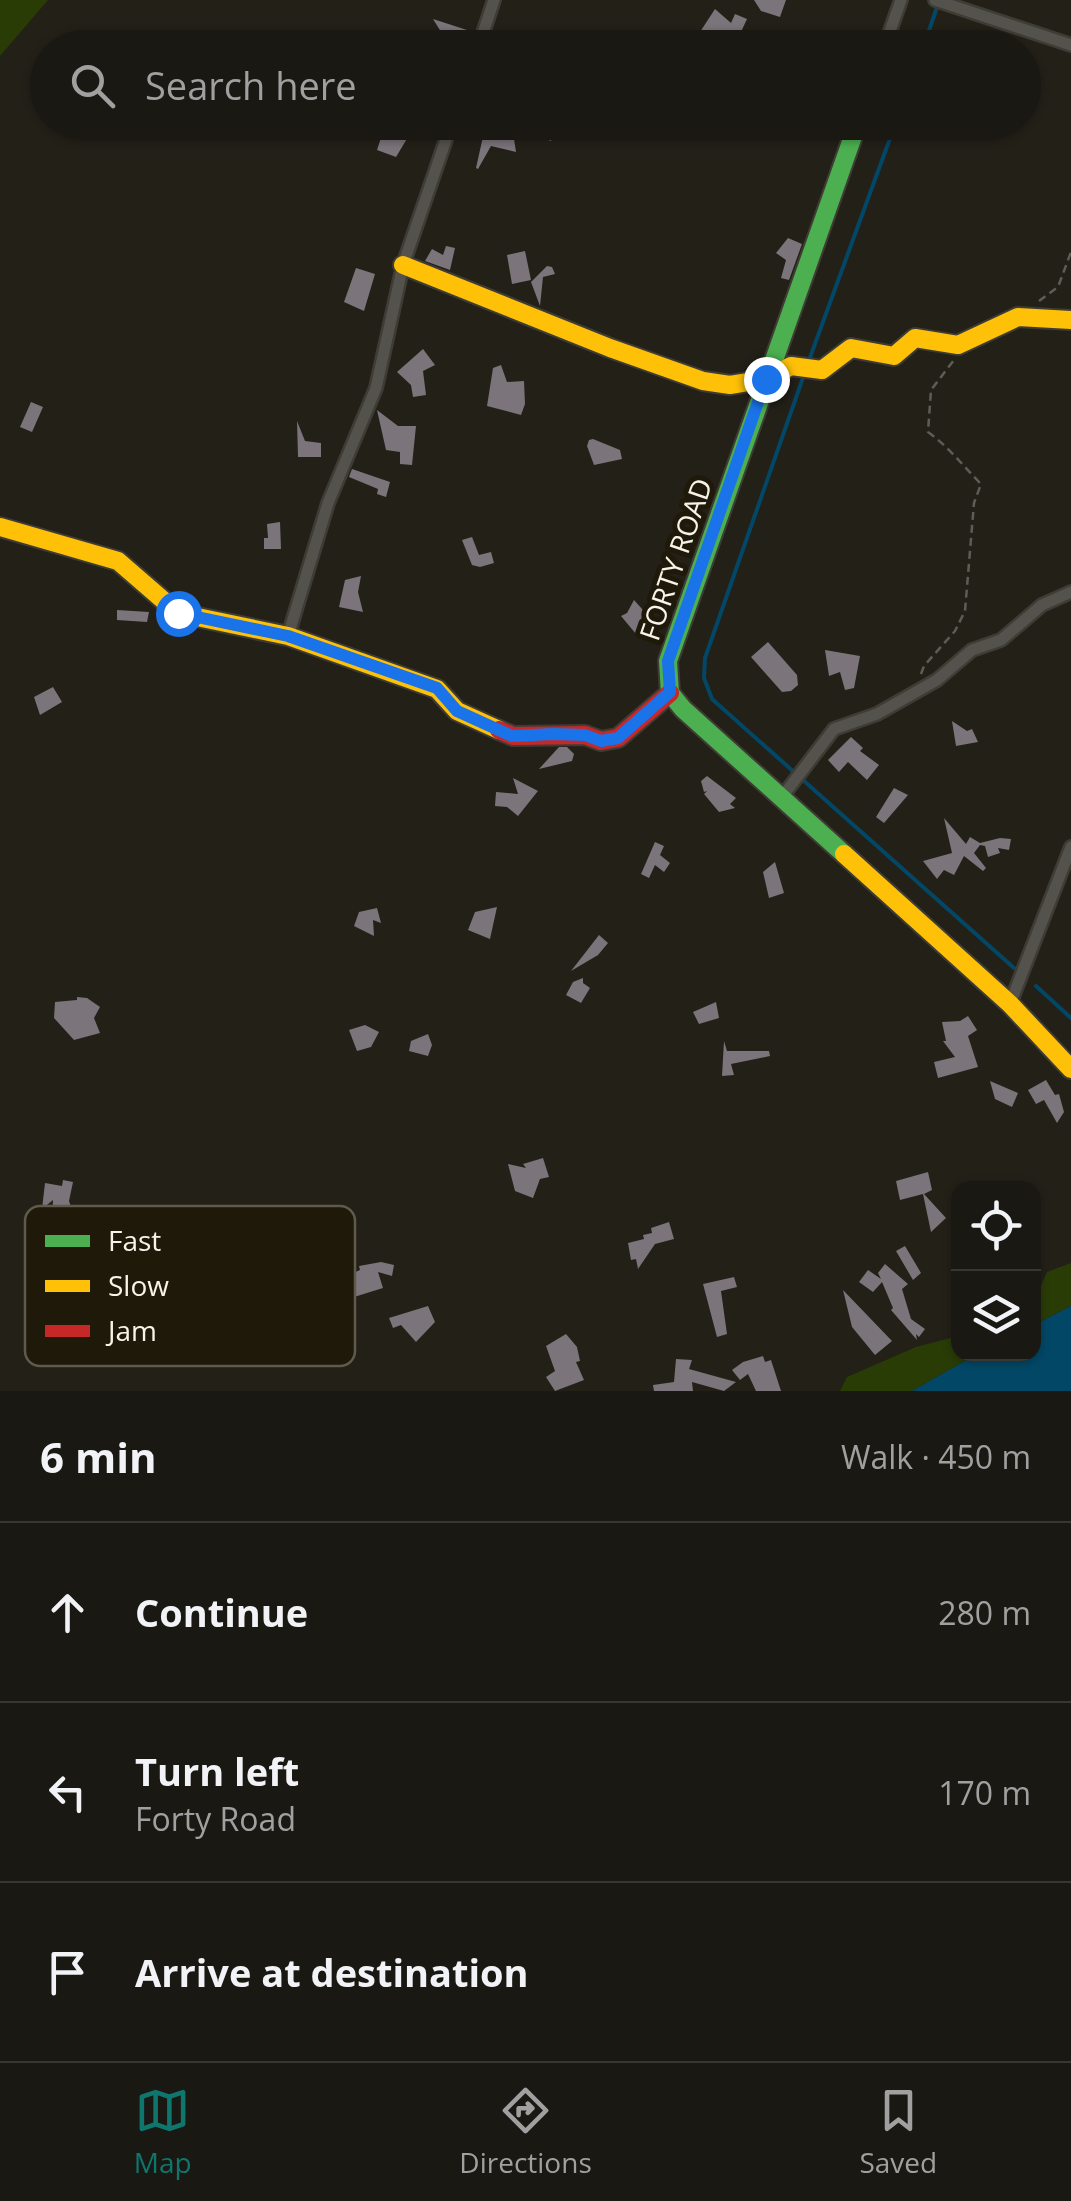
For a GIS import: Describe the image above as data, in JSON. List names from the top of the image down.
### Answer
{
  "streets": {
    "street": ["FORTY ROAD"]
  },
  "legend": ["Fast", "Slow", "Jam"],
  "page": {
    "search": "Search here",
    "heading": ["6 min", "Walk · 450 m"],
    "list": [
      ["Continue", "280 m"],
      ["Turn left", "Forty Road", "170 m"],
      "Arrive at destination"
    ],
    "nav": ["Map", "Directions", "Saved"]
  }
}
